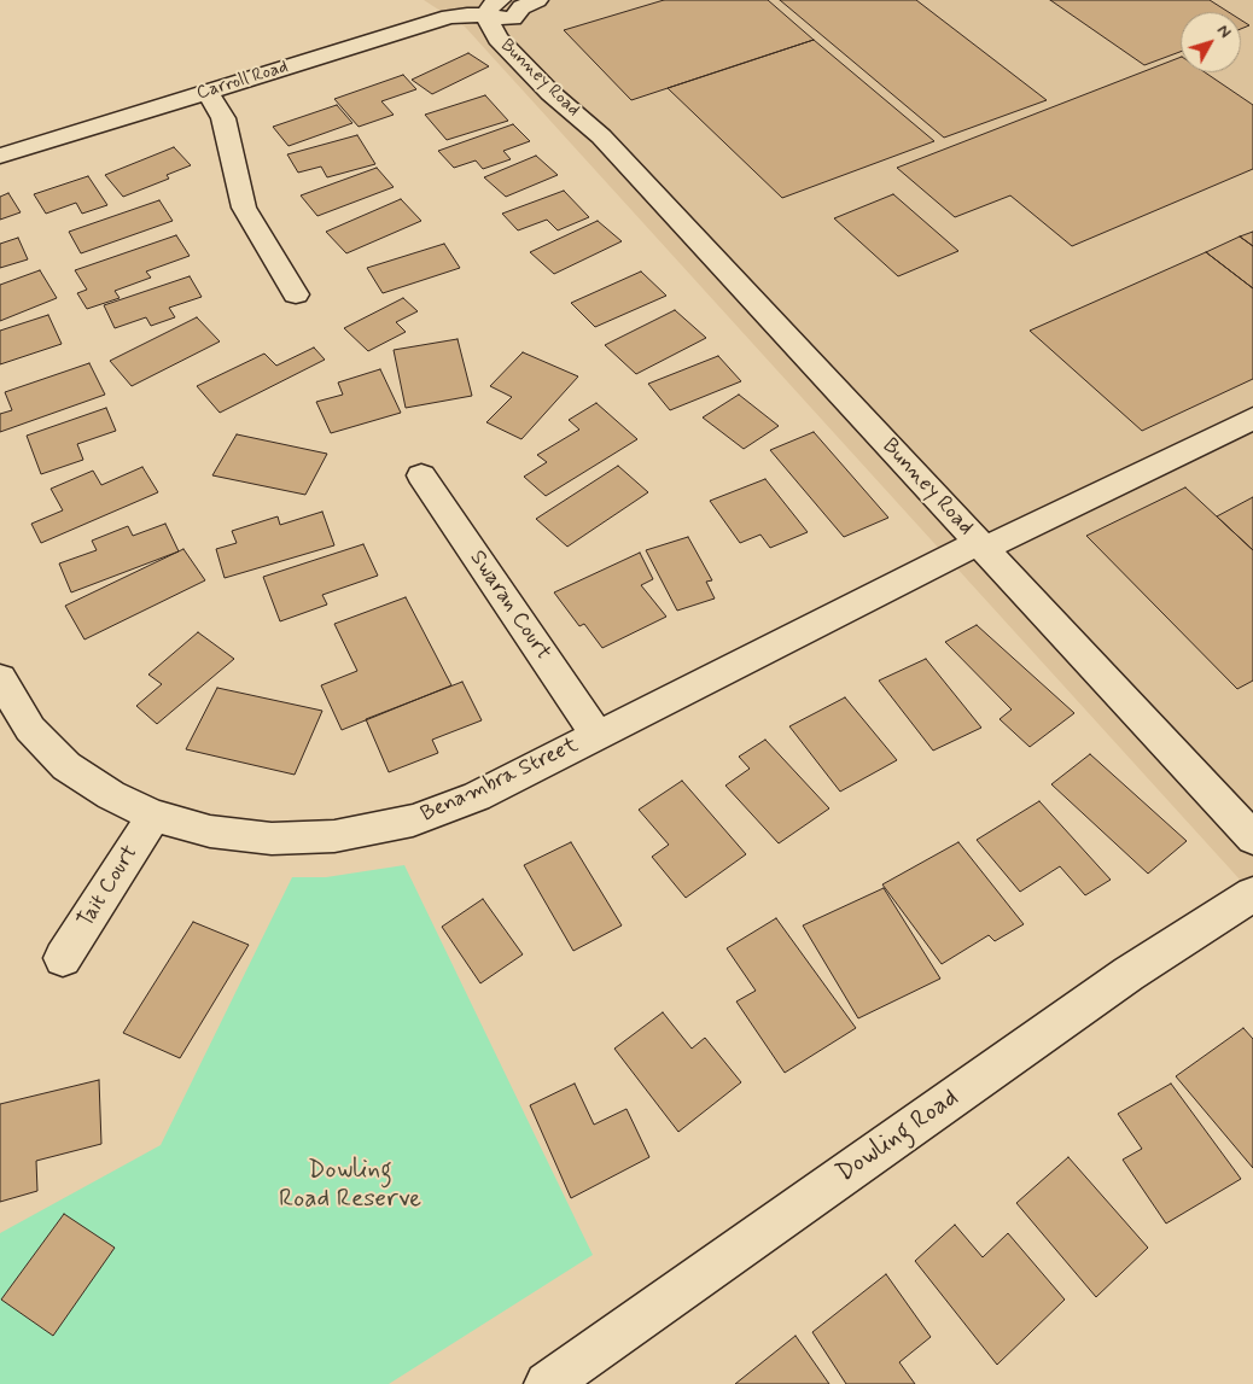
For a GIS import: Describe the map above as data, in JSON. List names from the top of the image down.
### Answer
{
  "streets": {
    "street": [
      "Bunney Road",
      "Carroll Road",
      "Swaran Court",
      "Benambra Street",
      "Tait Court",
      "Dowling Road"
    ]
  },
  "crossings": [
    ["Bunney Road", "Carroll Road"],
    ["Bunney Road", "Benambra Street"],
    ["Swaran Court", "Benambra Street"],
    ["Benambra Street", "Tait Court"]
  ],
  "parks": ["Dowling Road Reserve"],
  "north": "top right"
}
